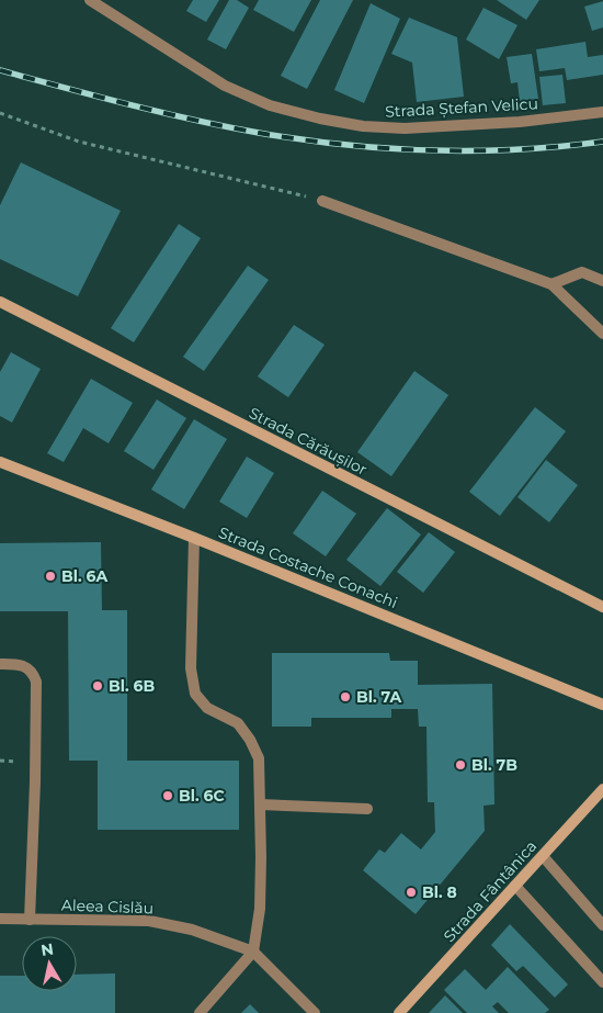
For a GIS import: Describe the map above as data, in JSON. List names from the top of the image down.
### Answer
{
  "streets": {
    "street": [
      "Strada Ștefan Velicu",
      "Strada Cărăușilor",
      "Strada Costache Conachi",
      "Strada Fântânica",
      "Aleea Cislău"
    ]
  },
  "places": [
    "Bl. 6A",
    "Bl. 6B",
    "Bl. 7A",
    "Bl. 7B",
    "Bl. 6C",
    "Bl. 8"
  ],
  "north": "top"
}
